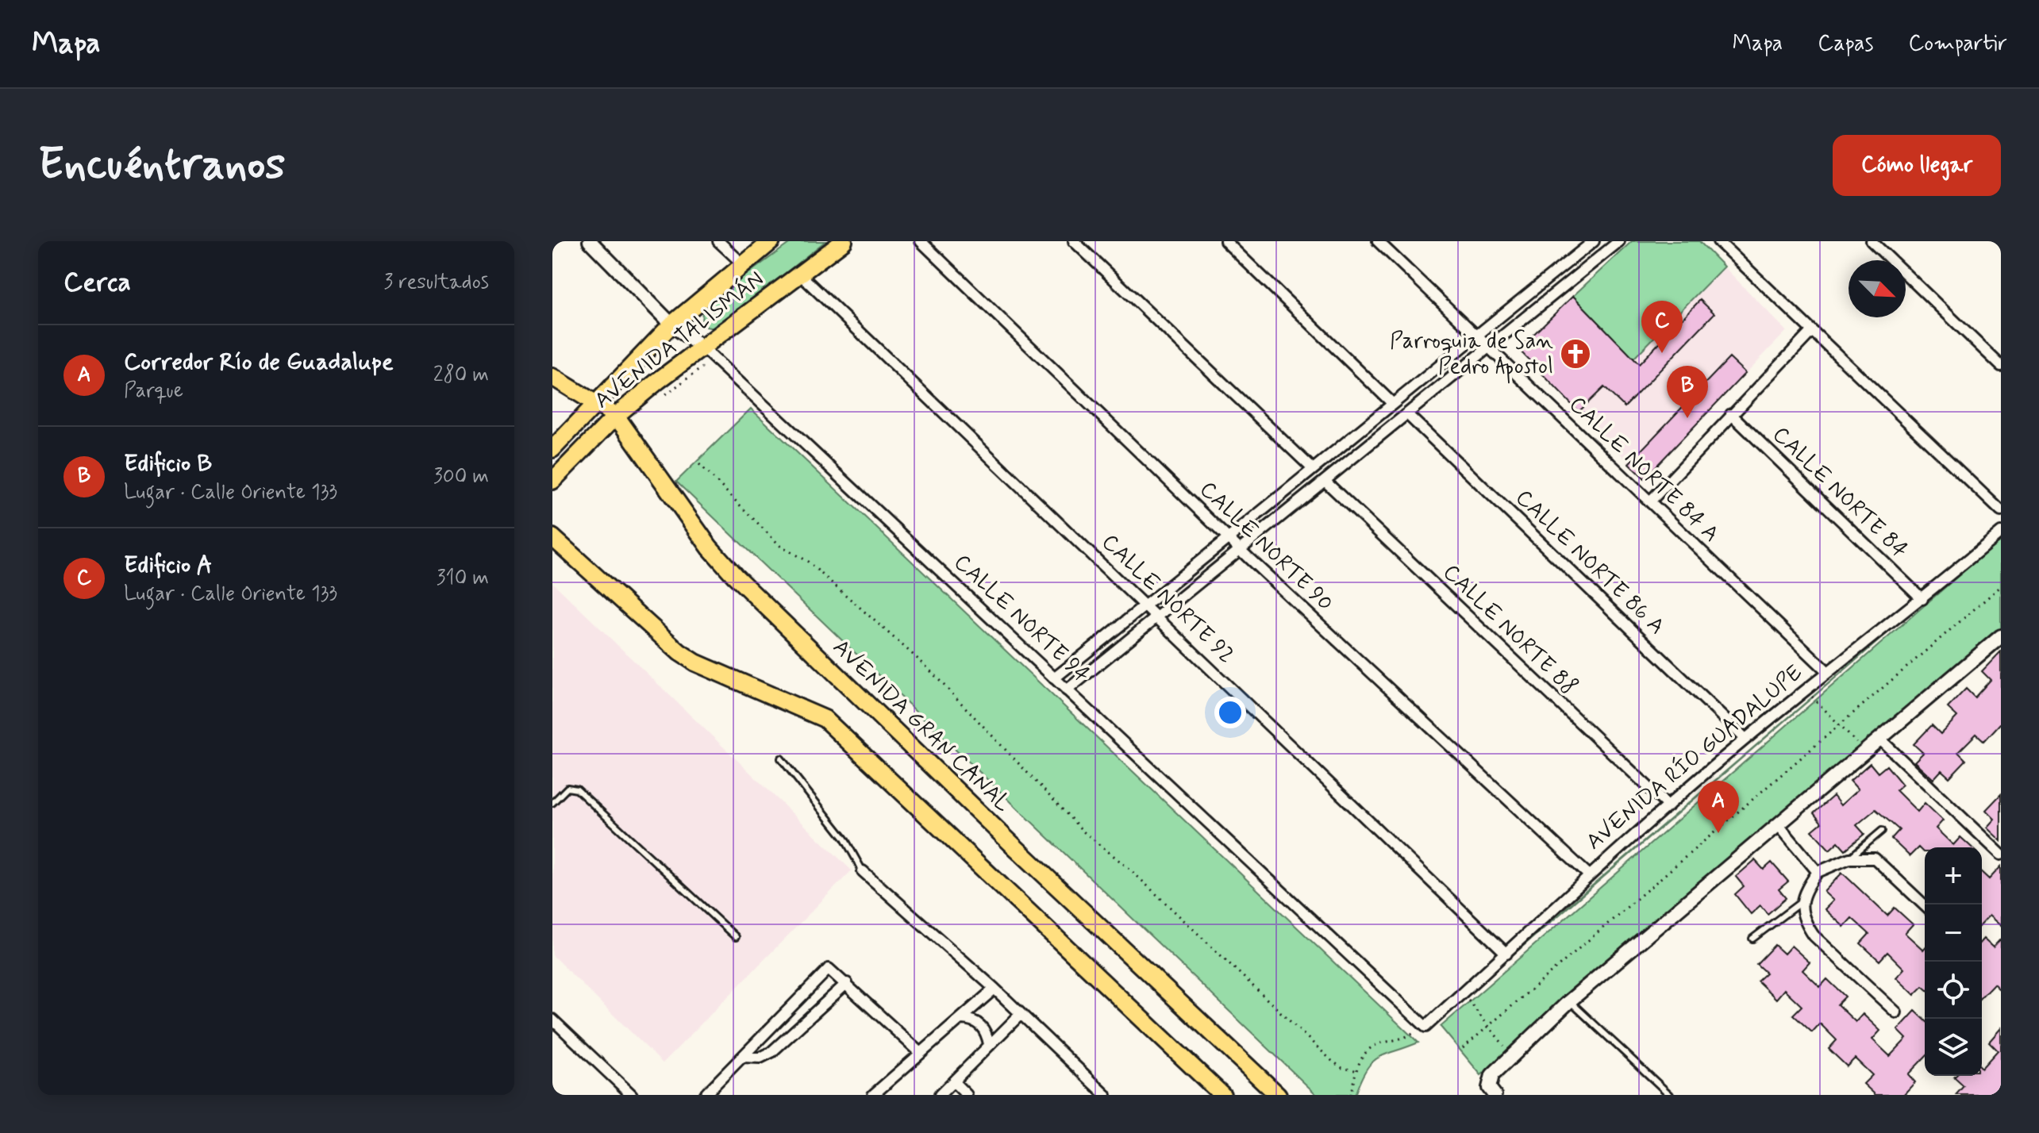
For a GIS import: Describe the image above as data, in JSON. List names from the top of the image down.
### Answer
{
  "streets": {
    "main road": ["AVENIDA TALISMÁN", "AVENIDA GRAN CANAL"],
    "street": [
      "CALLE NORTE 84 A",
      "CALLE NORTE 84",
      "CALLE NORTE 90",
      "CALLE NORTE 86 A",
      "CALLE NORTE 92",
      "CALLE NORTE 94",
      "CALLE NORTE 88",
      "AVENIDA RÍO GUADALUPE"
    ]
  },
  "crossings": [
    ["AVENIDA TALISMÁN", "CALLE NORTE 92"],
    ["AVENIDA TALISMÁN", "CALLE NORTE 94"],
    ["AVENIDA TALISMÁN", "AVENIDA GRAN CANAL"],
    ["CALLE NORTE 84 A", "AVENIDA RÍO GUADALUPE"],
    ["CALLE NORTE 84", "AVENIDA RÍO GUADALUPE"],
    ["CALLE NORTE 90", "AVENIDA RÍO GUADALUPE"],
    ["CALLE NORTE 86 A", "AVENIDA RÍO GUADALUPE"],
    ["CALLE NORTE 92", "AVENIDA RÍO GUADALUPE"],
    ["CALLE NORTE 94", "AVENIDA RÍO GUADALUPE"],
    ["CALLE NORTE 88", "AVENIDA RÍO GUADALUPE"]
  ],
  "places": {
    "church": ["Parroquia de San Pedro Apostol"]
  },
  "north": "bottom right",
  "page": {
    "header": "Mapa",
    "nav": ["Mapa", "Capas", "Compartir"],
    "buttons": "Cómo llegar",
    "title": "Encuéntranos",
    "heading": ["Cerca", "3 resultados"],
    "pins": ["C", "B", "A"],
    "list": [
      {
        "mark": "A",
        "name": "Corredor Río de Guadalupe",
        "note": "Parque",
        "value": "280 m"
      },
      {
        "mark": "B",
        "name": "Edificio B",
        "note": "Lugar · Calle Oriente 133",
        "value": "300 m"
      },
      {
        "mark": "C",
        "name": "Edificio A",
        "note": "Lugar · Calle Oriente 133",
        "value": "310 m"
      }
    ],
    "map_buttons": ["+", "−"]
  }
}
